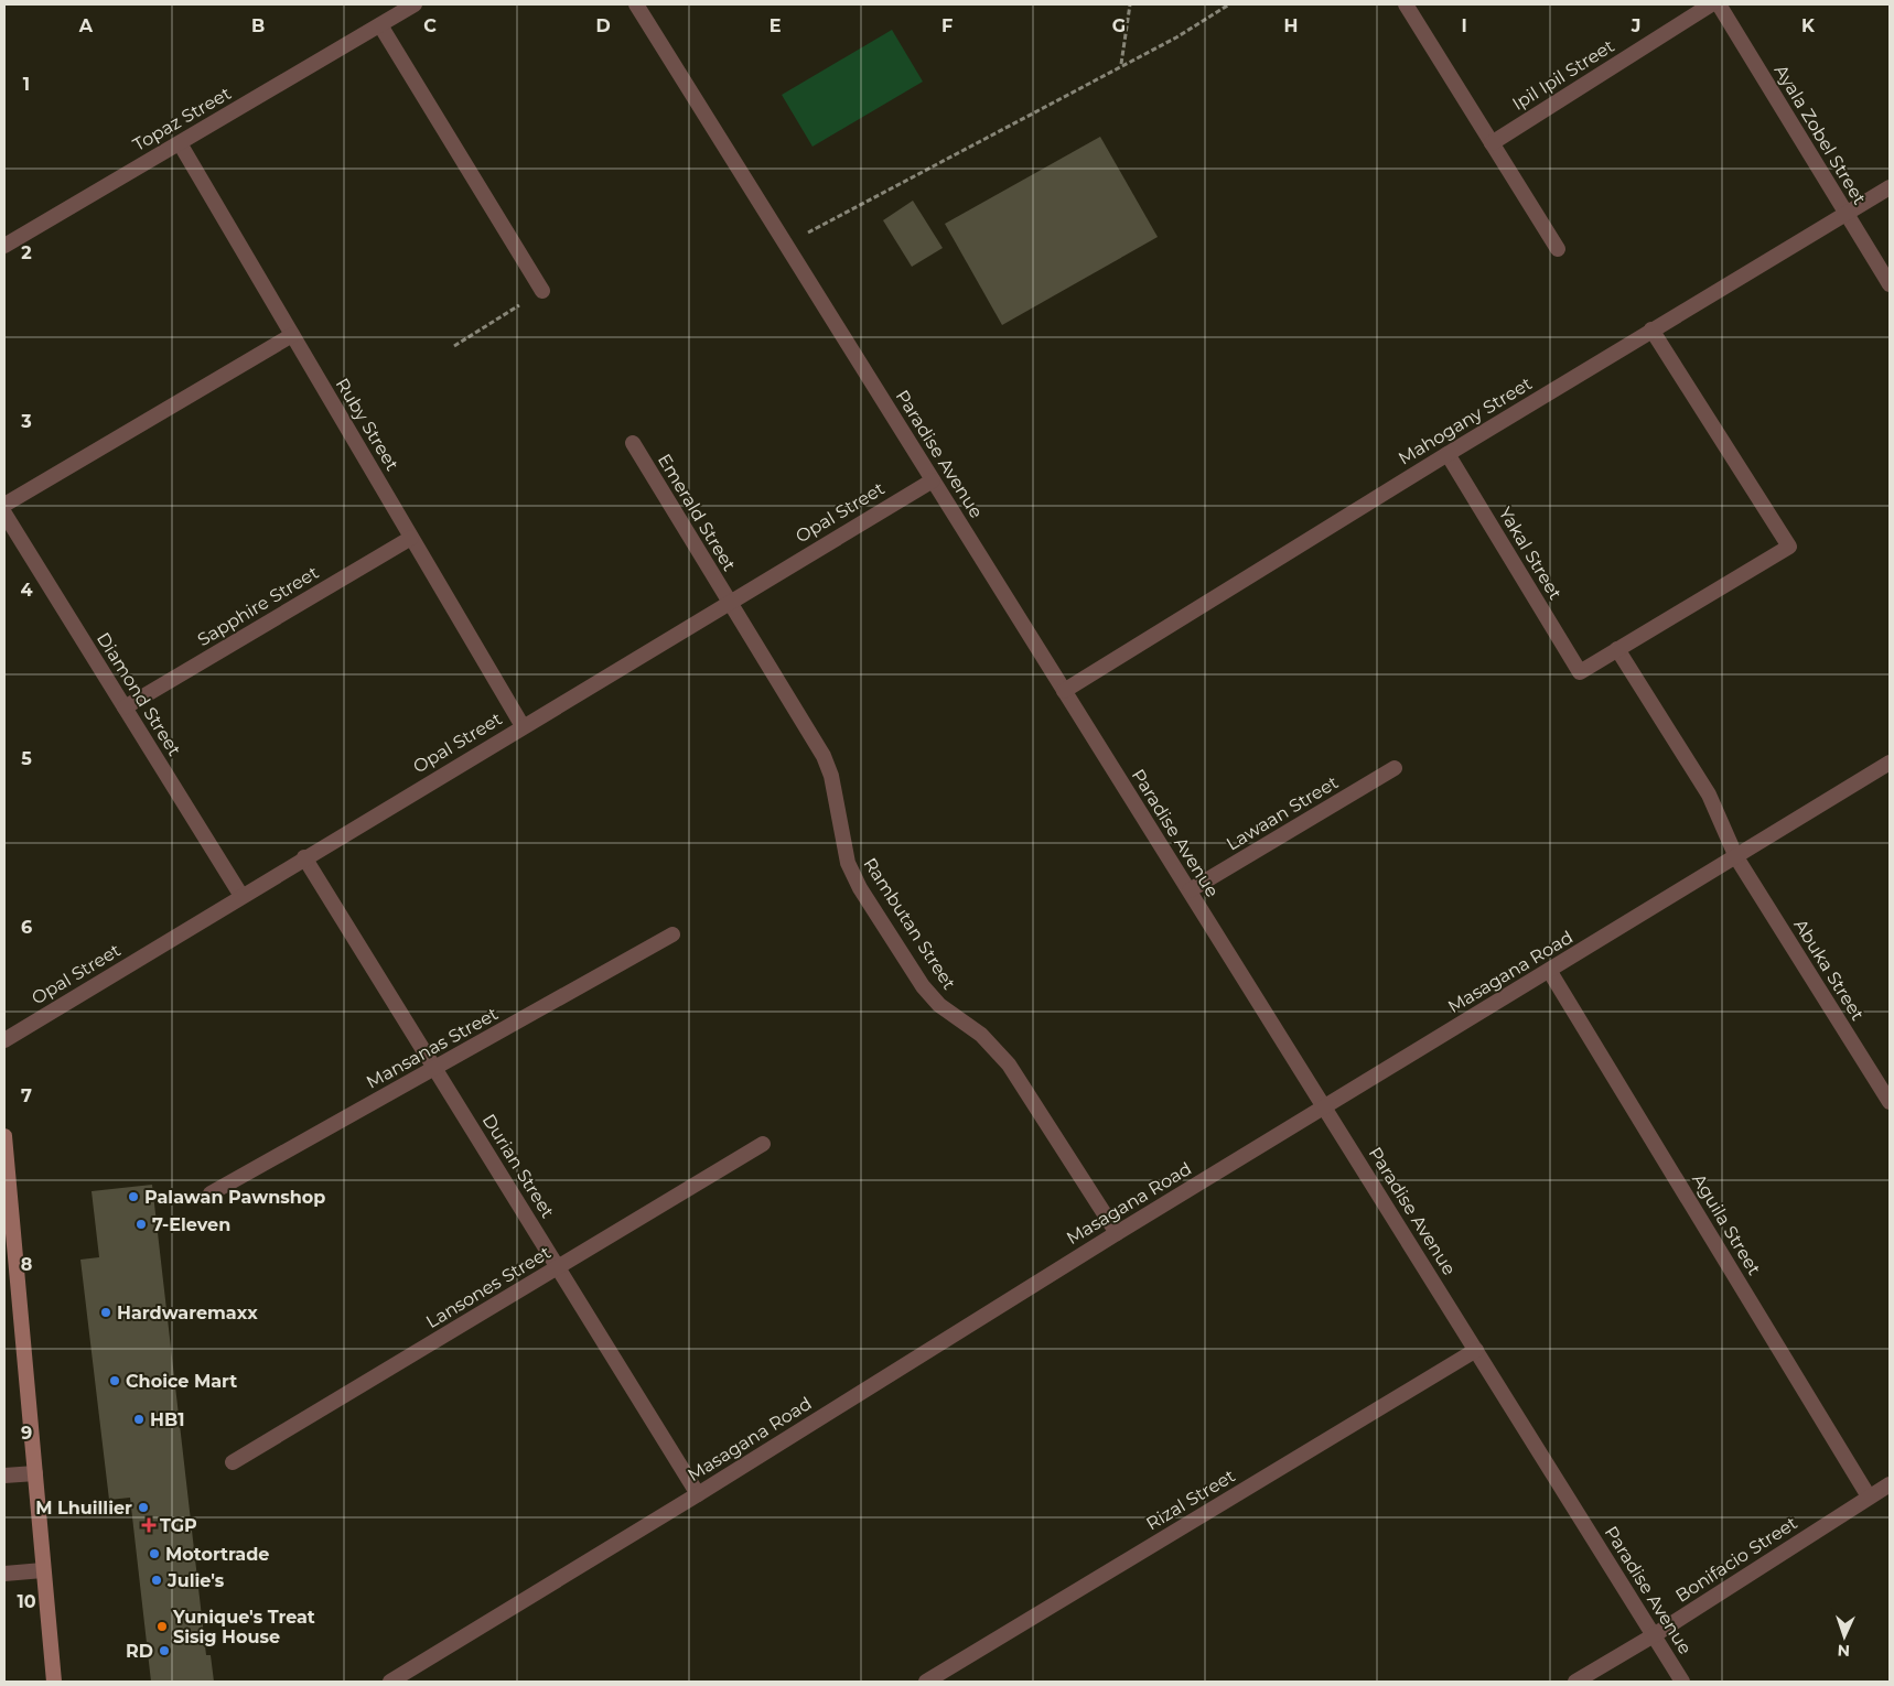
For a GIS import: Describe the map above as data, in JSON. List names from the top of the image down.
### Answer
{
  "streets": {
    "street": [
      "Ipil Ipil Street",
      "Topaz Street",
      "Ayala Zobel Street",
      "Mahogany Street",
      "Ruby Street",
      "Paradise Avenue",
      "Emerald Street",
      "Opal Street",
      "Yakal Street",
      "Sapphire Street",
      "Diamond Street",
      "Lawaan Street",
      "Rambutan Street",
      "Abuka Street",
      "Masagana Road",
      "Mansanas Street",
      "Durian Street",
      "Aguila Street",
      "Lansones Street",
      "Rizal Street",
      "Bonifacio Street"
    ]
  },
  "crossings": [
    ["Topaz Street", "Ruby Street"],
    ["Ayala Zobel Street", "Mahogany Street"],
    ["Mahogany Street", "Paradise Avenue"],
    ["Mahogany Street", "Yakal Street"],
    ["Ruby Street", "Opal Street"],
    ["Ruby Street", "Sapphire Street"],
    ["Paradise Avenue", "Opal Street"],
    ["Paradise Avenue", "Lawaan Street"],
    ["Paradise Avenue", "Masagana Road"],
    ["Paradise Avenue", "Rizal Street"],
    ["Paradise Avenue", "Bonifacio Street"],
    ["Emerald Street", "Opal Street"],
    ["Emerald Street", "Rambutan Street"],
    ["Opal Street", "Diamond Street"],
    ["Opal Street", "Rambutan Street"],
    ["Opal Street", "Durian Street"],
    ["Yakal Street", "Abuka Street"],
    ["Sapphire Street", "Diamond Street"],
    ["Rambutan Street", "Masagana Road"],
    ["Abuka Street", "Masagana Road"],
    ["Masagana Road", "Durian Street"],
    ["Masagana Road", "Aguila Street"],
    ["Mansanas Street", "Durian Street"],
    ["Durian Street", "Lansones Street"],
    ["Aguila Street", "Bonifacio Street"]
  ],
  "places": {
    "other": [
      "Palawan Pawnshop",
      "7-Eleven",
      "Hardwaremaxx",
      "Choice Mart",
      "HB1",
      "M Lhuillier",
      "Motortrade",
      "Julie's",
      "Yunique's Treat Sisig House",
      "RD"
    ],
    "health": ["TGP"]
  },
  "north": "bottom",
  "grid": {
    "columns": [
      "A",
      "B",
      "C",
      "D",
      "E",
      "F",
      "G",
      "H",
      "I",
      "J",
      "K"
    ],
    "rows": [
      "1",
      "2",
      "3",
      "4",
      "5",
      "6",
      "7",
      "8",
      "9",
      "10"
    ]
  }
}
